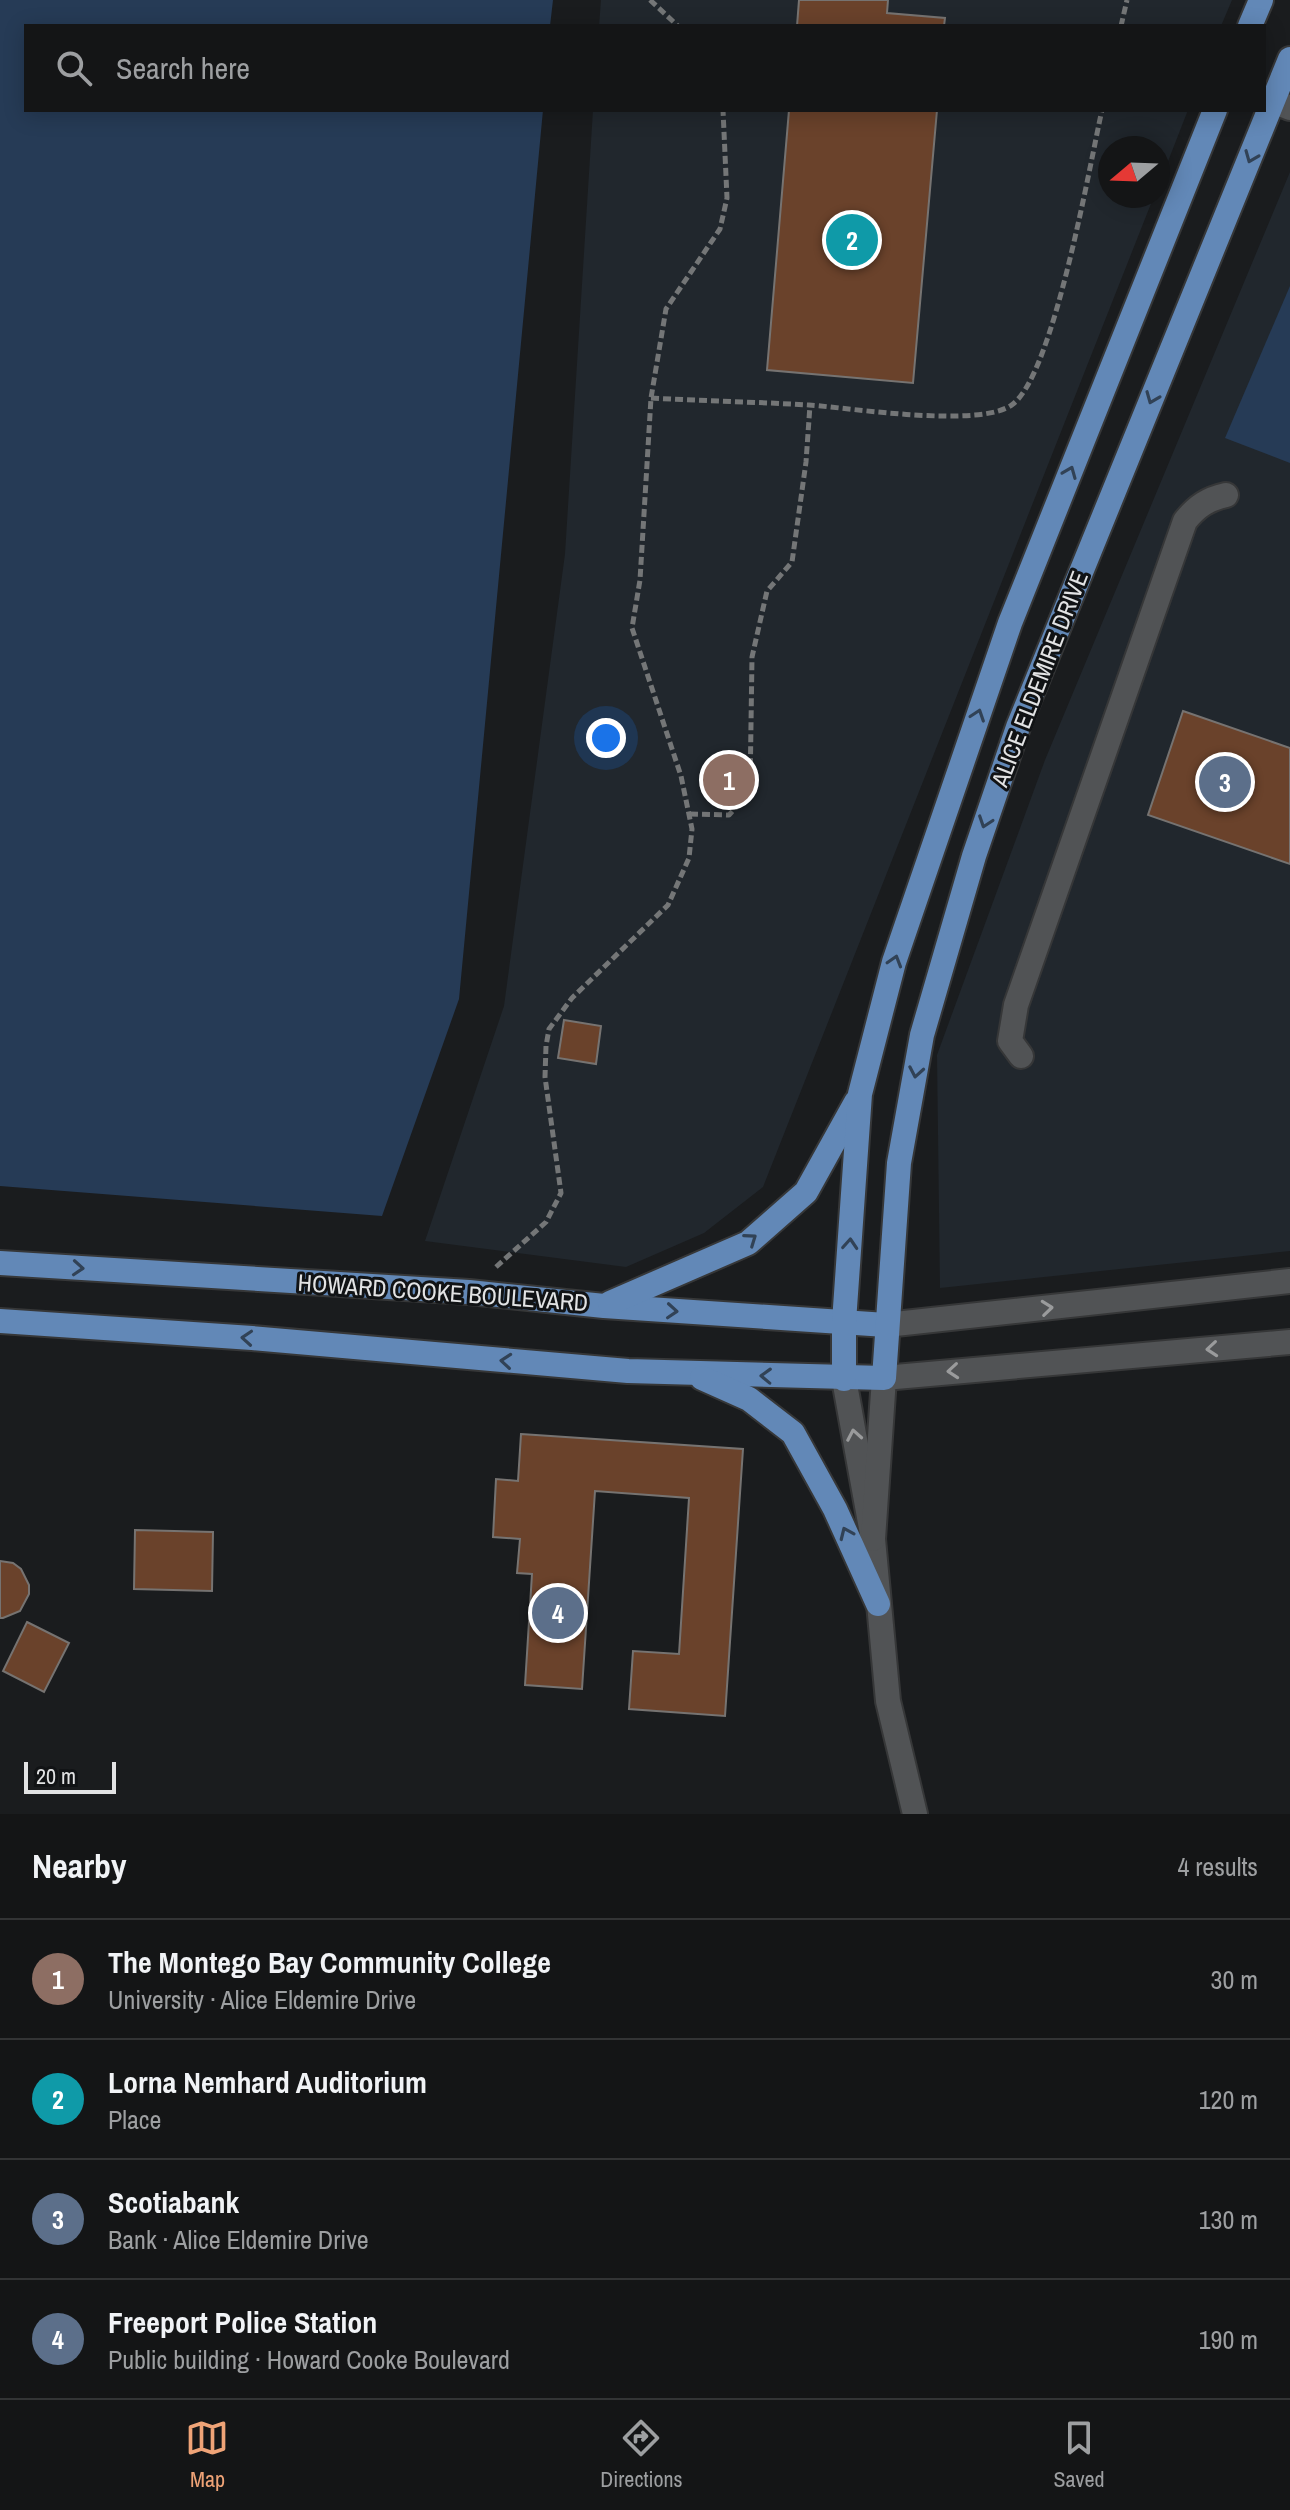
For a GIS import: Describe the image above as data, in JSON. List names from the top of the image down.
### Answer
{
  "streets": {
    "main road": ["ALICE ELDEMIRE DRIVE", "HOWARD COOKE BOULEVARD"]
  },
  "crossings": [
    ["ALICE ELDEMIRE DRIVE", "HOWARD COOKE BOULEVARD"]
  ],
  "scale_bar": "20 m",
  "north": "left",
  "page": {
    "search": "Search here",
    "pins": [
      "2",
      "1",
      "3",
      "4"
    ],
    "scale": "20 m",
    "heading": ["Nearby", "4 results"],
    "list": [
      {
        "mark": "1",
        "name": "The Montego Bay Community College",
        "note": "University · Alice Eldemire Drive",
        "value": "30 m"
      },
      {
        "mark": "2",
        "name": "Lorna Nemhard Auditorium",
        "note": "Place",
        "value": "120 m"
      },
      {
        "mark": "3",
        "name": "Scotiabank",
        "note": "Bank · Alice Eldemire Drive",
        "value": "130 m"
      },
      {
        "mark": "4",
        "name": "Freeport Police Station",
        "note": "Public building · Howard Cooke Boulevard",
        "value": "190 m"
      }
    ],
    "nav": ["Map", "Directions", "Saved"]
  }
}
